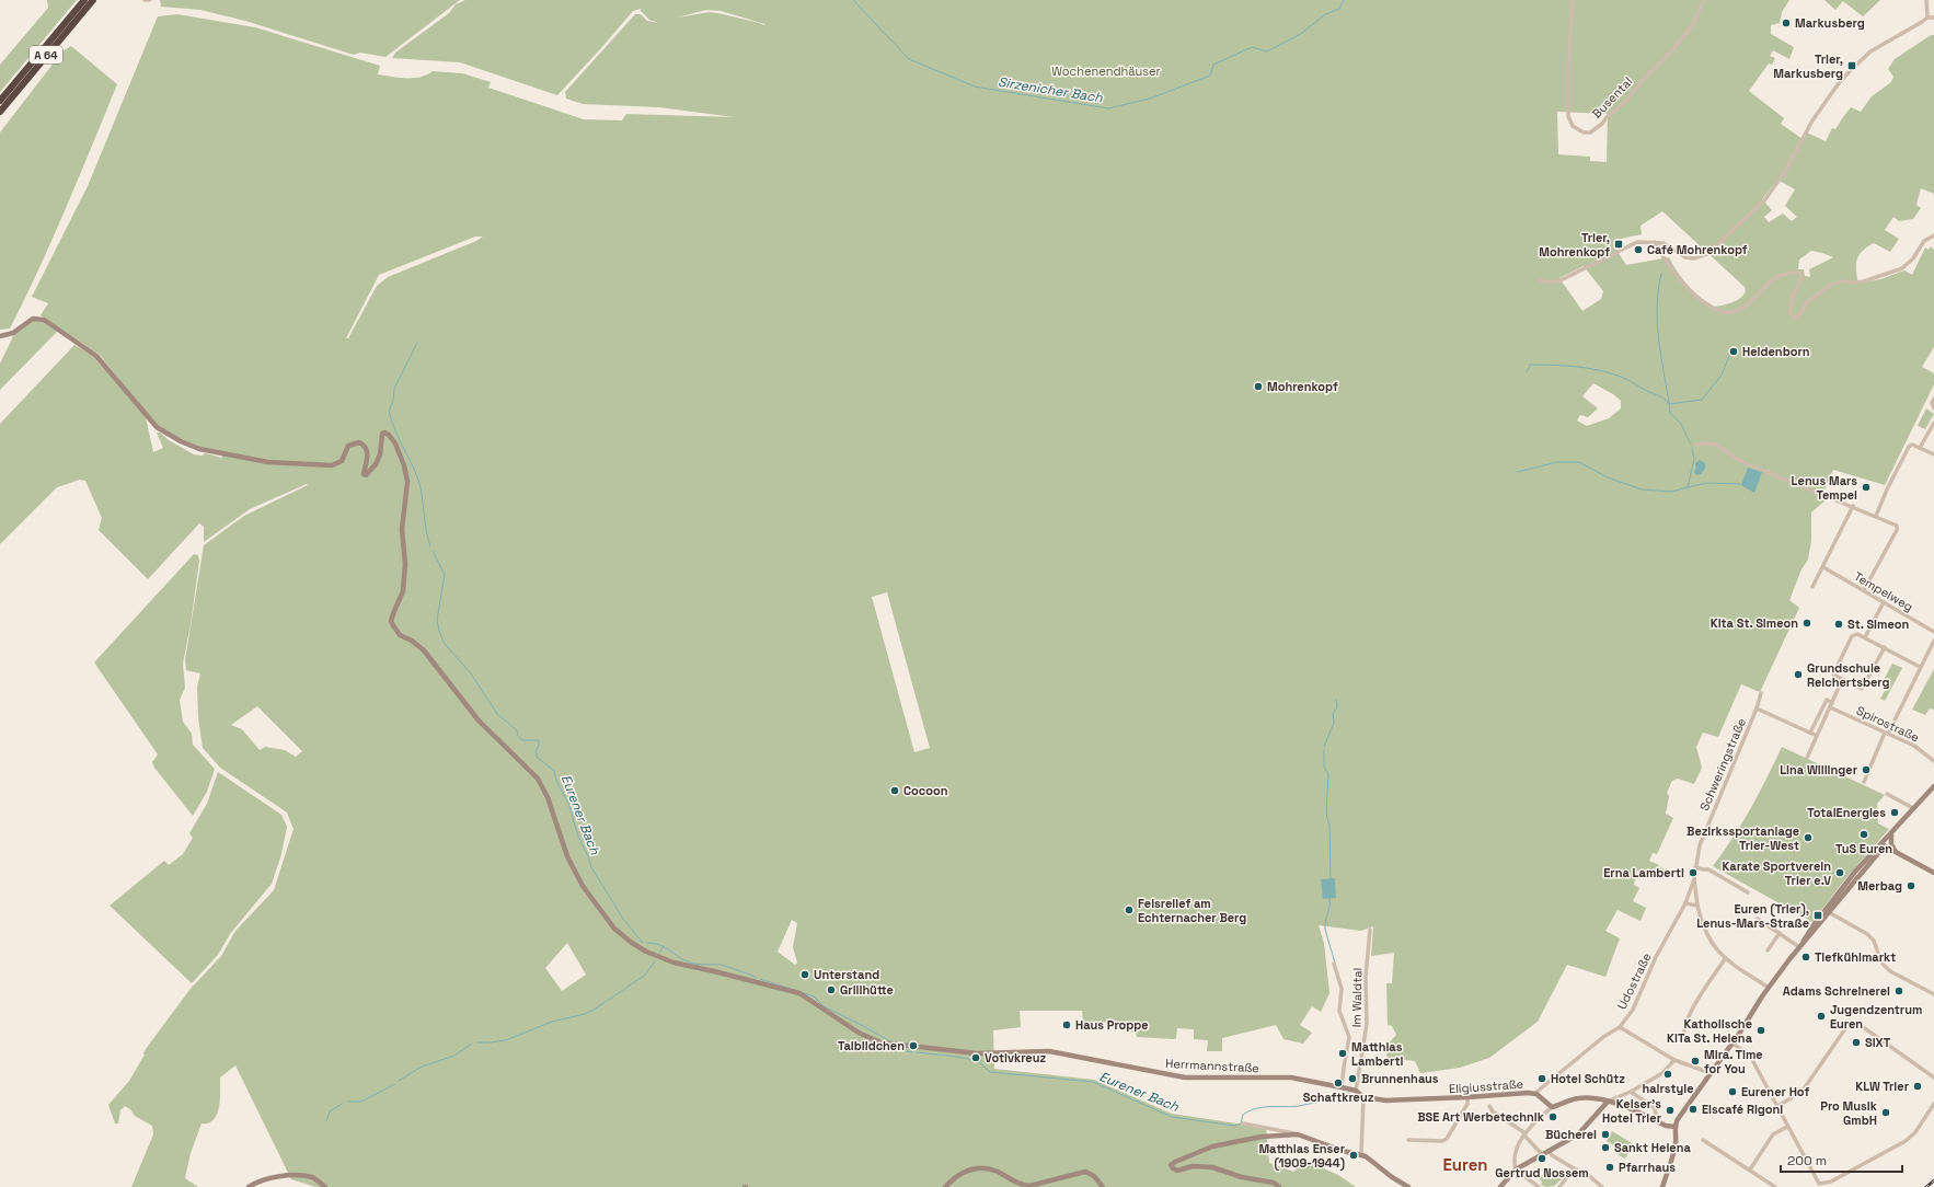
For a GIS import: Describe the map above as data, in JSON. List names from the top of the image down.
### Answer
{
  "streets": {
    "highway": ["A 64"],
    "street": [
      "Busental",
      "Tempelweg",
      "Spirostraße",
      "Schweringstraße",
      "Udostraße",
      "Im Waldtal",
      "Herrmannstraße",
      "Eligiusstraße"
    ]
  },
  "crossings": [
    ["Schweringstraße", "Udostraße"],
    ["Udostraße", "Eligiusstraße"],
    ["Im Waldtal", "Herrmannstraße"],
    ["Herrmannstraße", "Eligiusstraße"]
  ],
  "districts": ["Euren"],
  "water": ["Sirzenicher Bach", "Eurener Bach"],
  "parks": ["Wochenendhäuser"],
  "places": {
    "other": [
      "Markusberg",
      "Café Mohrenkopf",
      "Heidenborn",
      "Mohrenkopf",
      "Lenus Mars Tempel",
      "Kita St. Simeon",
      "St. Simeon",
      "Grundschule Reichertsberg",
      "Lina Willinger",
      "Cocoon",
      "TotalEnergies",
      "TuS Euren",
      "Bezirkssportanlage Trier-West",
      "Erna Lamberti",
      "Karate Sportverein Trier e.V",
      "Merbag",
      "Felsrelief am Echternacher Berg",
      "Tiefkühlmarkt",
      "Unterstand",
      "Grillhütte",
      "Adams Schreinerei",
      "Jugendzentrum Euren",
      "Haus Proppe",
      "Katholische KiTa St. Helena",
      "SIXT",
      "Talbildchen",
      "Matthias Lamberti",
      "Votivkreuz",
      "Mira. Time for You",
      "hairstyle",
      "Brunnenhaus",
      "Hotel Schütz",
      "Schaftkreuz",
      "KLW Trier",
      "Eurener Hof",
      "Eiscafé Rigoni",
      "Keiser's Hotel Trier",
      "Pro Musik GmbH",
      "BSE Art Werbetechnik",
      "Bücherei",
      "Sankt Helena",
      "Matthias Enser (1909-1944)",
      "Gertrud Nossem",
      "Pfarrhaus"
    ],
    "transit": ["Trier, Markusberg", "Trier, Mohrenkopf", "Euren (Trier), Lenus-Mars-Straße"]
  },
  "scale_bar": "200 m"
}
